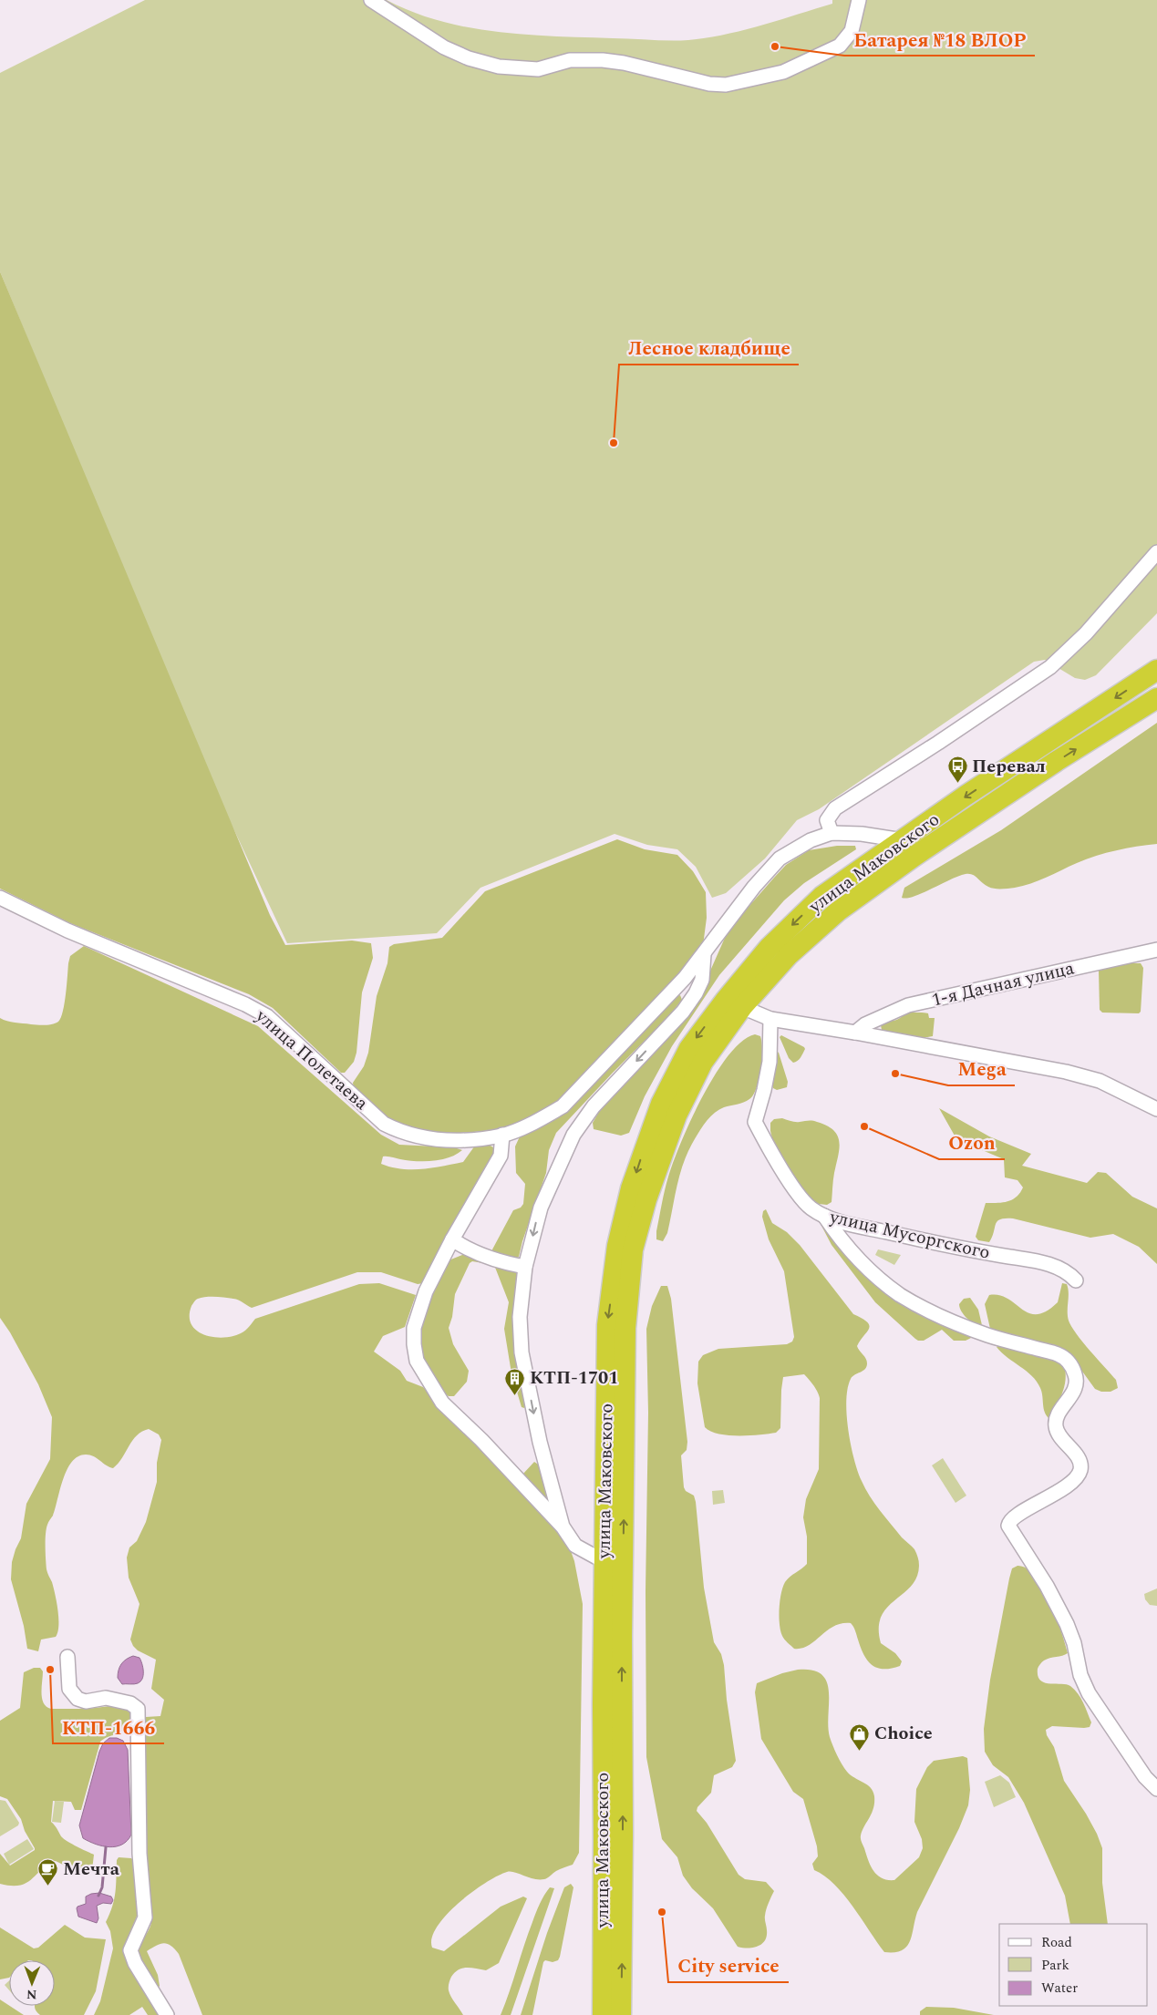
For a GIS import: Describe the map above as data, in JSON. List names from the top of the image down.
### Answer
{
  "streets": {
    "highway": ["улица Маковского"],
    "street": ["1-я Дачная улица", "улица Полетаева", "улица Мусоргского"]
  },
  "places": {
    "other": [
      "Батарея №18 ВЛОР",
      "Лесное кладбище",
      "Mega",
      "Ozon",
      "КТП-1666",
      "City service"
    ],
    "bus stop": ["Перевал"],
    "building": ["КТП-1701"],
    "shop": ["Choice"],
    "cafe": ["Мечта"]
  },
  "legend": ["Road", "Park", "Water"],
  "north": "bottom"
}
